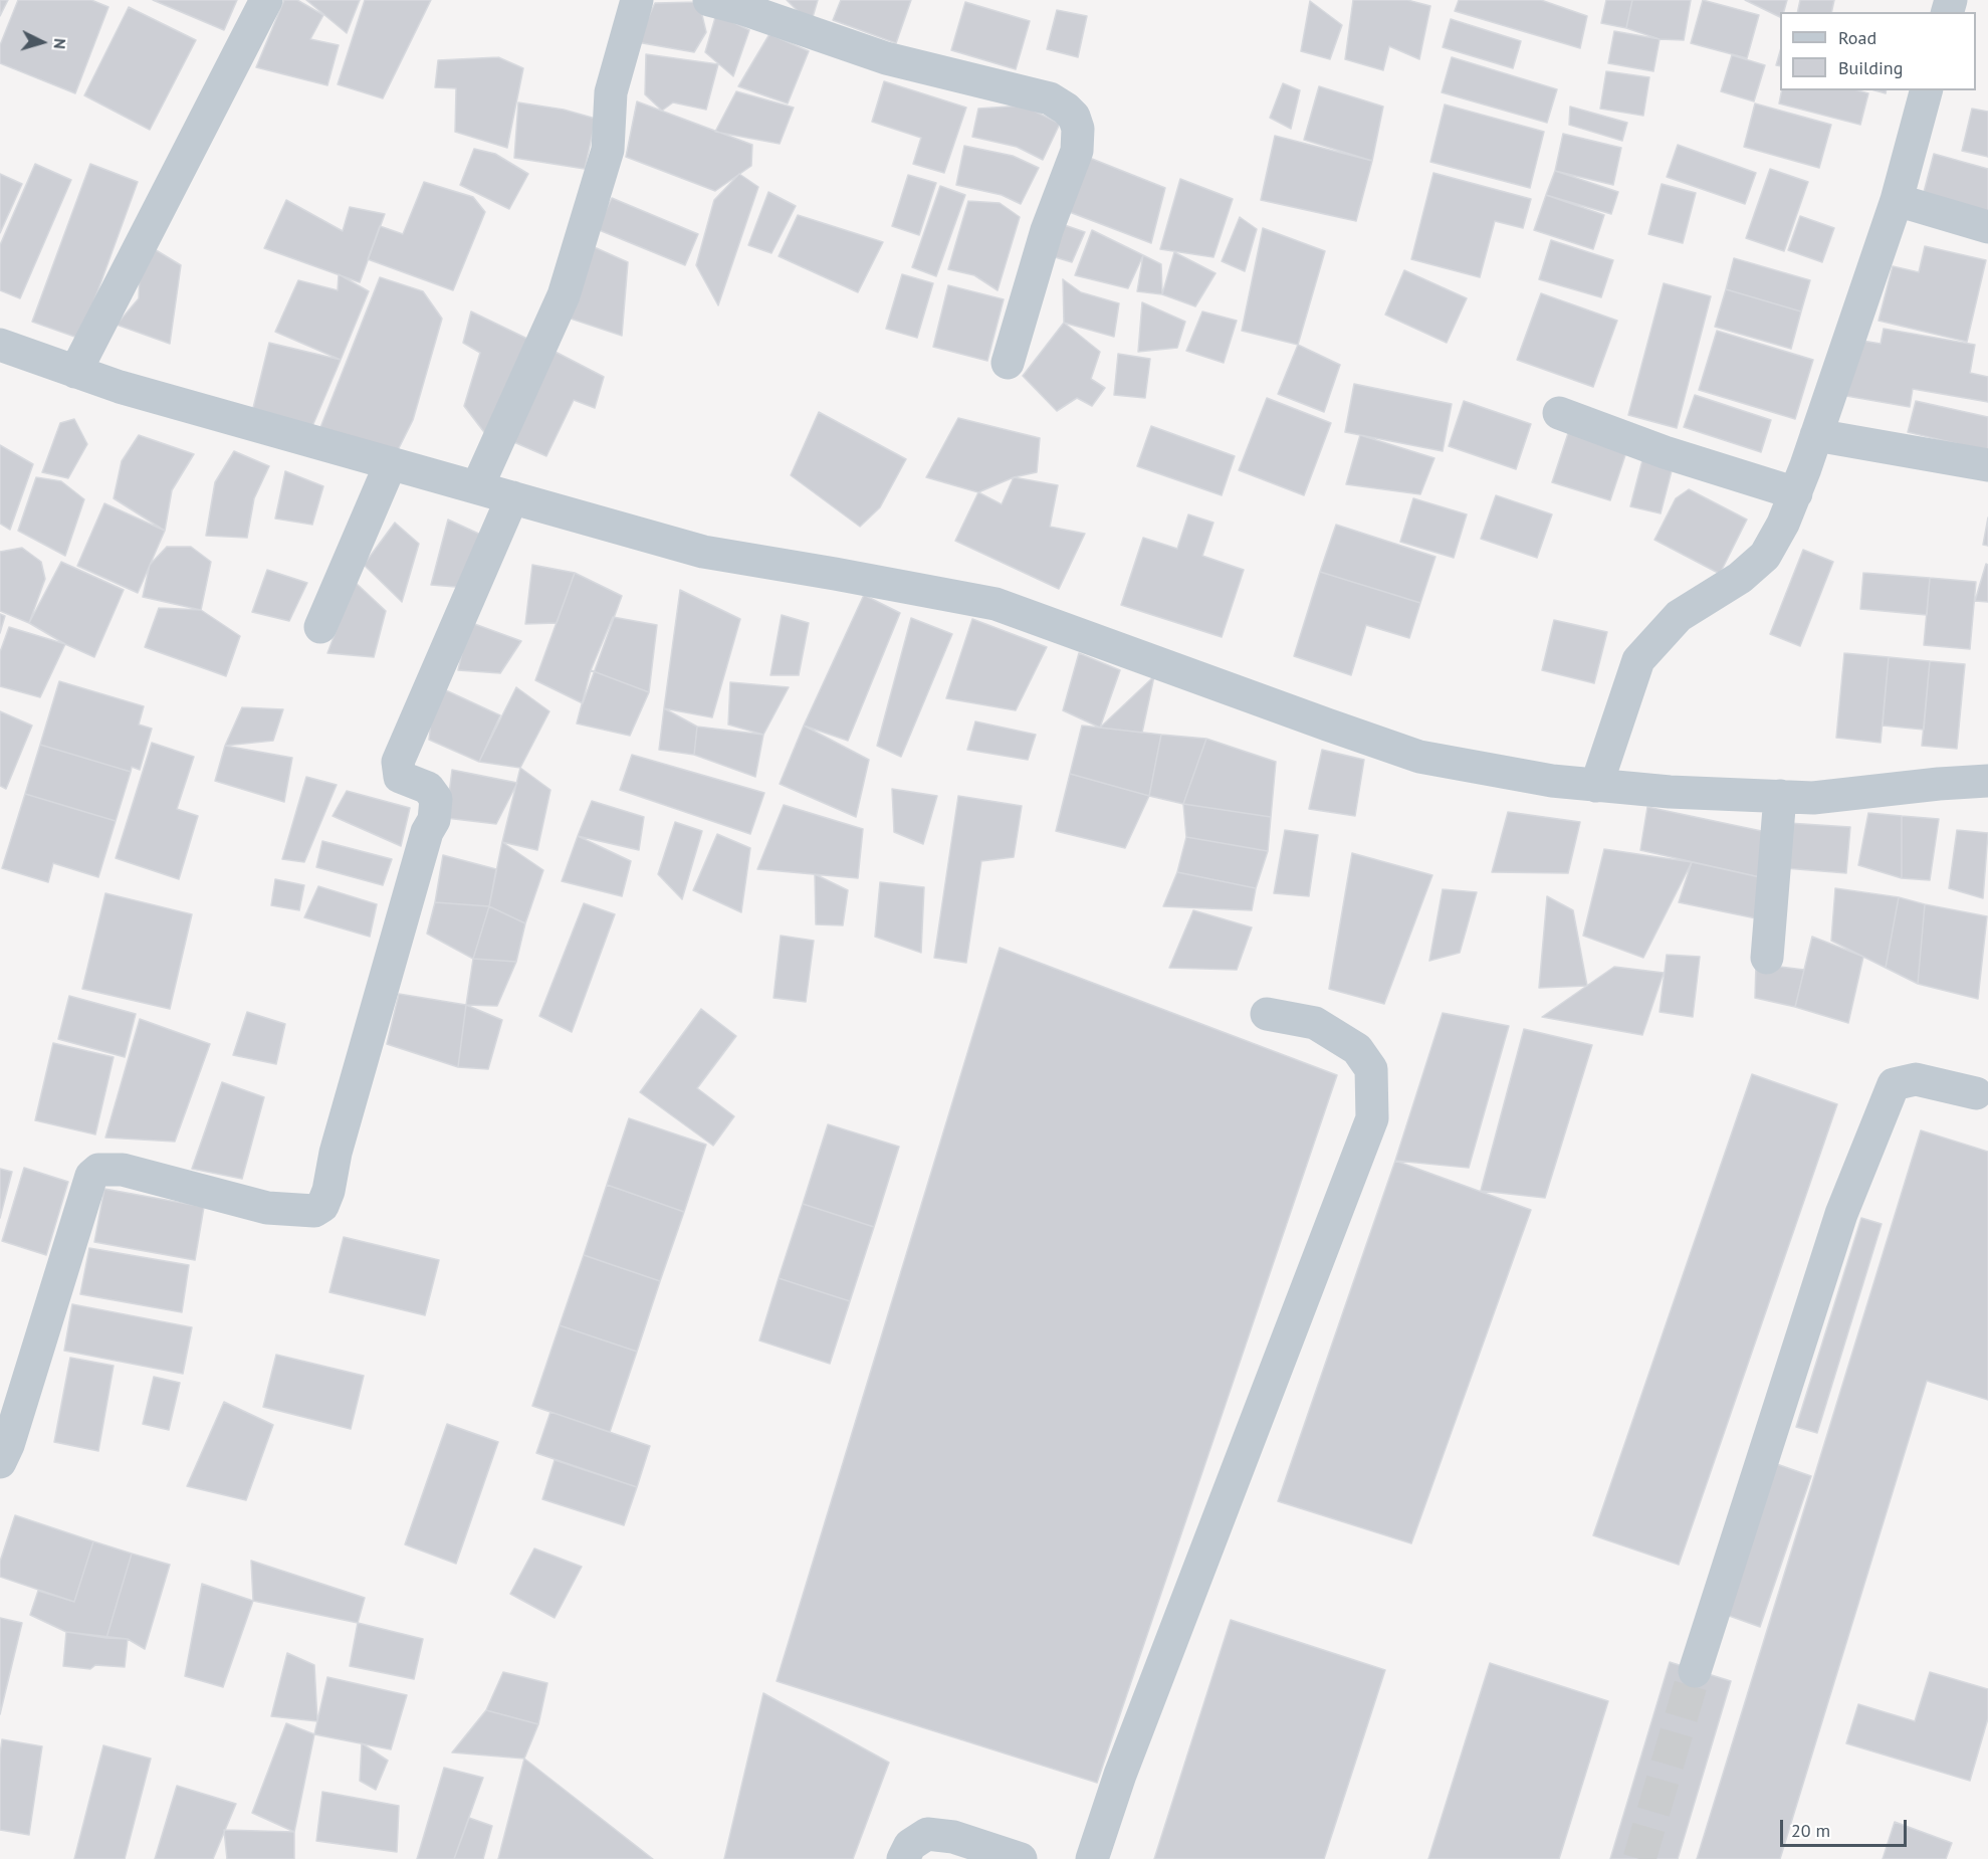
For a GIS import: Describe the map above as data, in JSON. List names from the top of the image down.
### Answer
{
  "legend": ["Road", "Building"],
  "scale_bar": "20 m",
  "north": "right"
}
